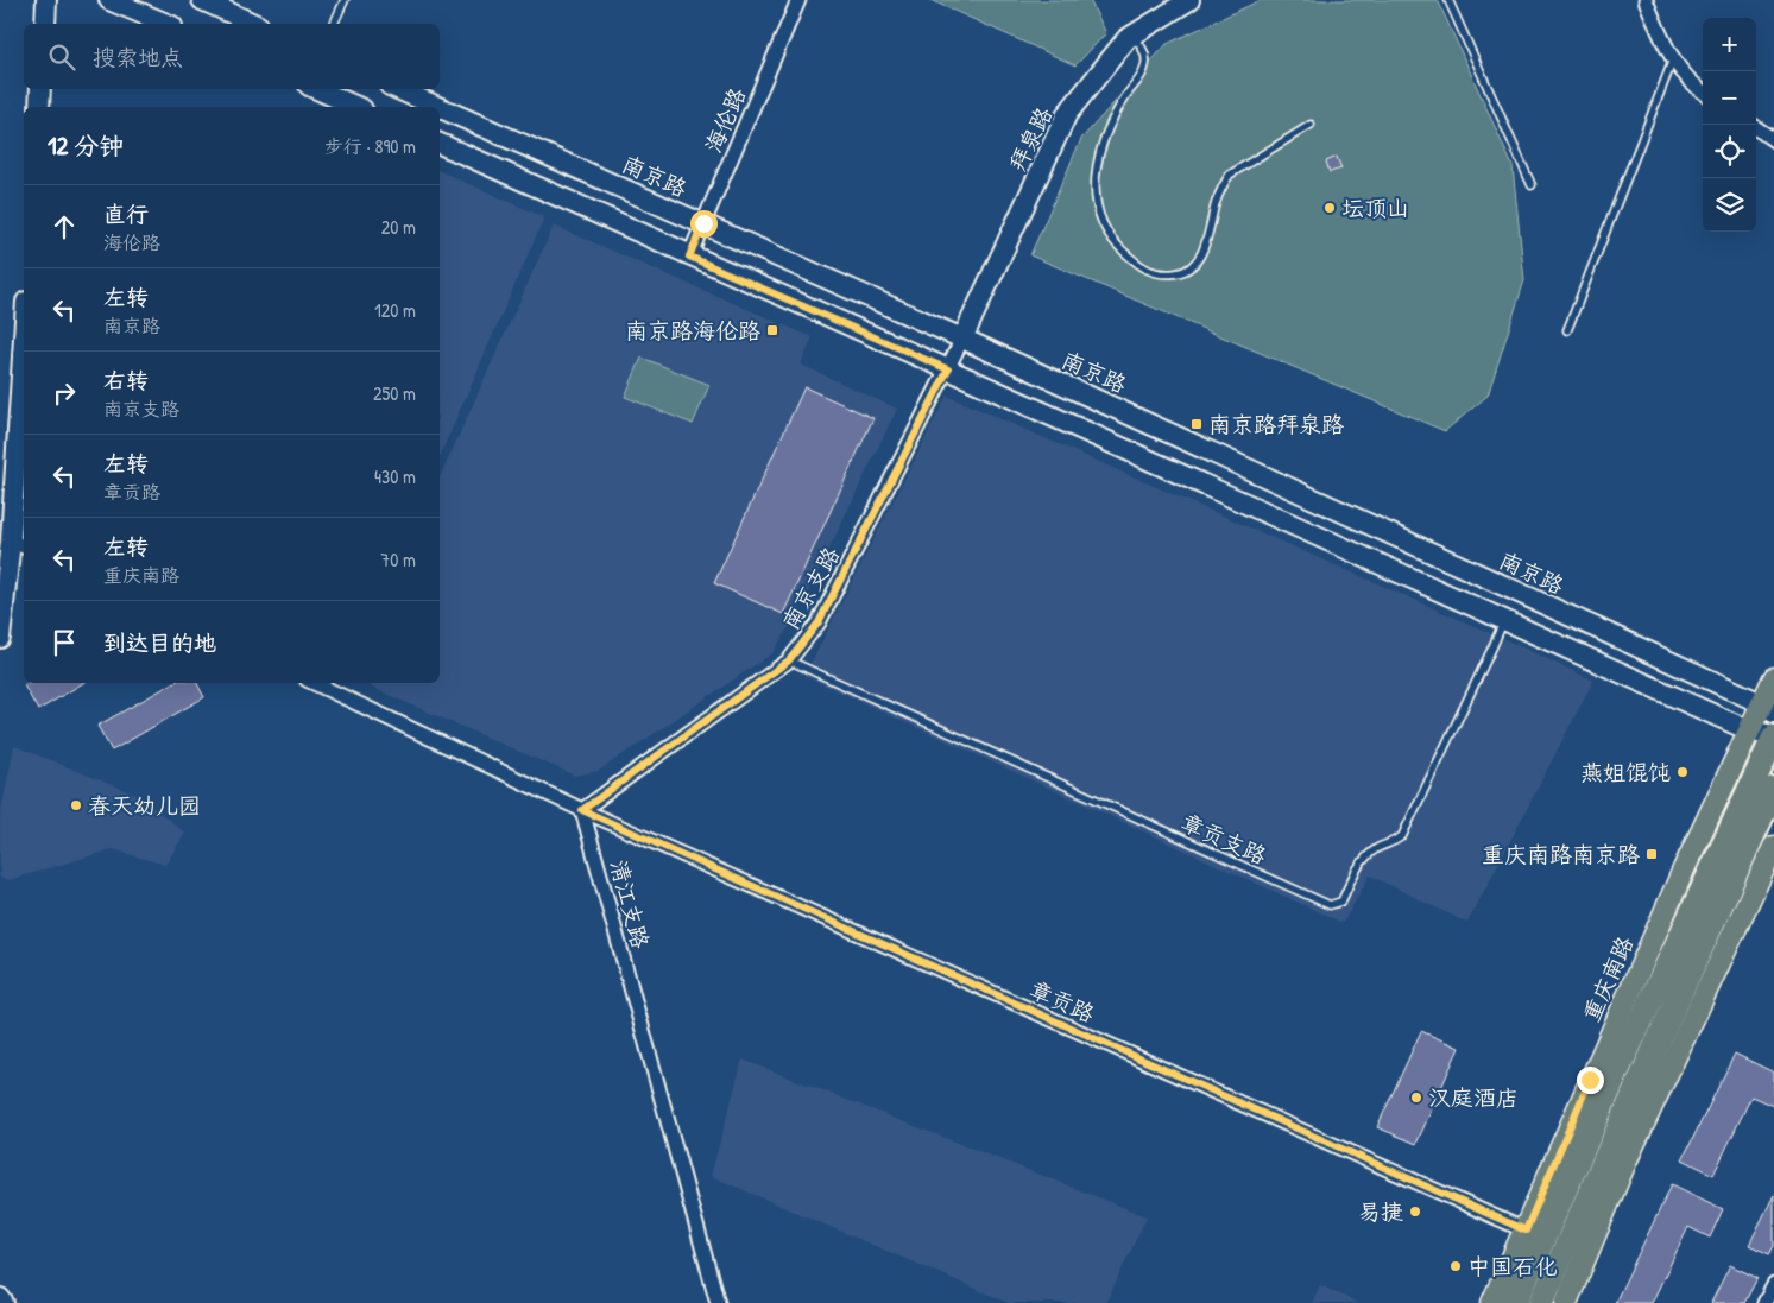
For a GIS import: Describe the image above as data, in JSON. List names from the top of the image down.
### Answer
{
  "streets": {
    "main road": ["拜泉路", "南京路", "重庆南路"],
    "street": [
      "海伦路",
      "南京支路",
      "清江支路",
      "章贡路"
    ],
    "lane": ["章贡支路"]
  },
  "crossings": [
    ["海伦路", "南京路"],
    ["拜泉路", "南京路"],
    ["拜泉路", "南京支路"],
    ["南京路", "南京支路"],
    ["南京路", "重庆南路"],
    ["南京支路", "章贡支路"],
    ["南京支路", "清江支路"],
    ["南京支路", "章贡路"],
    ["清江支路", "章贡路"],
    ["重庆南路", "章贡路"]
  ],
  "places": {
    "other": [
      "坛顶山",
      "燕姐馄饨",
      "春天幼儿园",
      "汉庭酒店",
      "易捷",
      "中国石化"
    ],
    "transit": ["南京路海伦路", "南京路拜泉路", "重庆南路南京路"]
  },
  "page": {
    "map_buttons": ["+", "−"],
    "search": "搜索地点",
    "heading": ["12 分钟", "步行 · 890 m"],
    "list": [
      ["直行", "海伦路", "20 m"],
      ["左转", "南京路", "120 m"],
      ["右转", "南京支路", "250 m"],
      ["左转", "章贡路", "430 m"],
      ["左转", "重庆南路", "70 m"],
      "到达目的地"
    ]
  }
}
